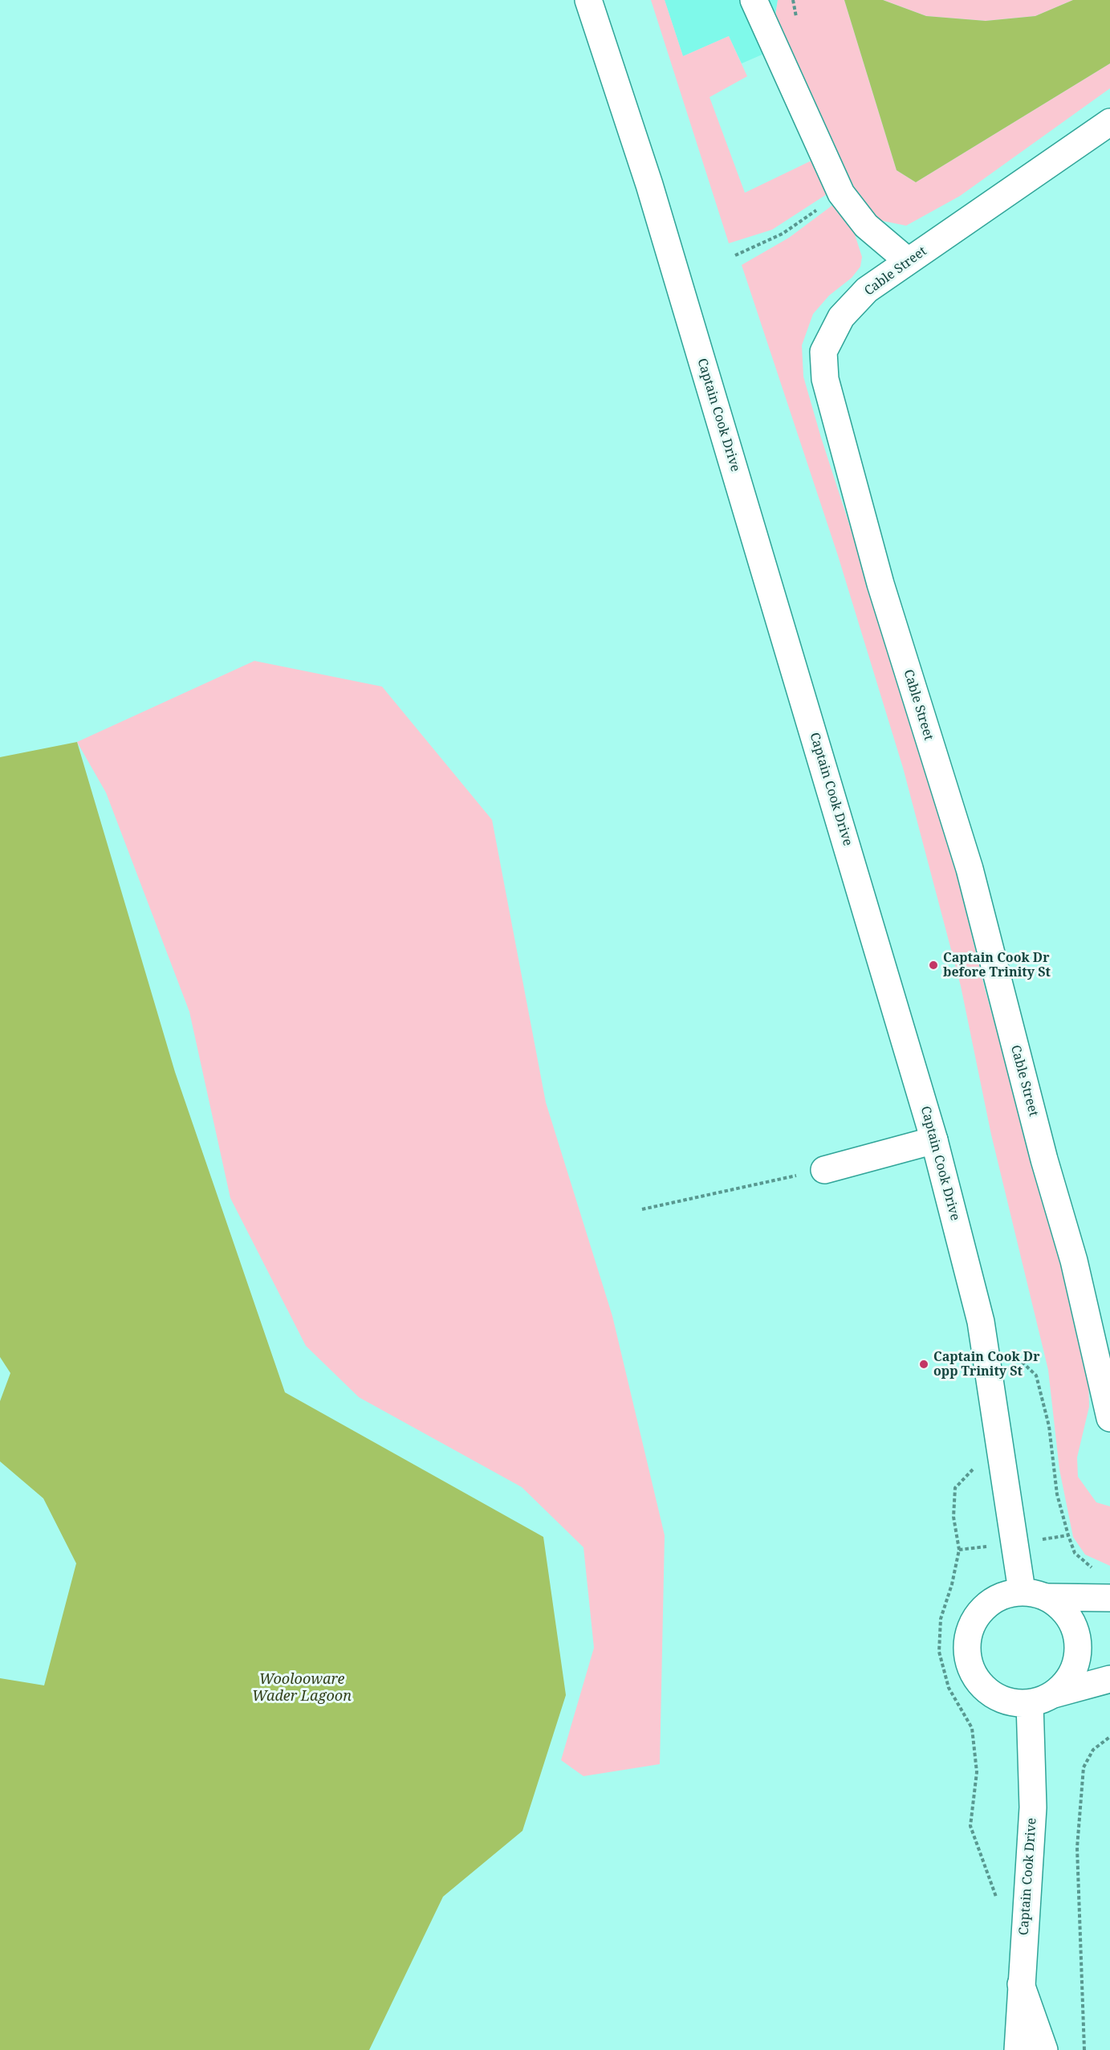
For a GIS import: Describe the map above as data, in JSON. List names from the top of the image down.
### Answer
{
  "streets": {
    "main road": ["Cable Street", "Captain Cook Drive"]
  },
  "water": ["Woolooware Wader Lagoon"],
  "places": ["Captain Cook Dr before Trinity St", "Captain Cook Dr opp Trinity St"]
}
